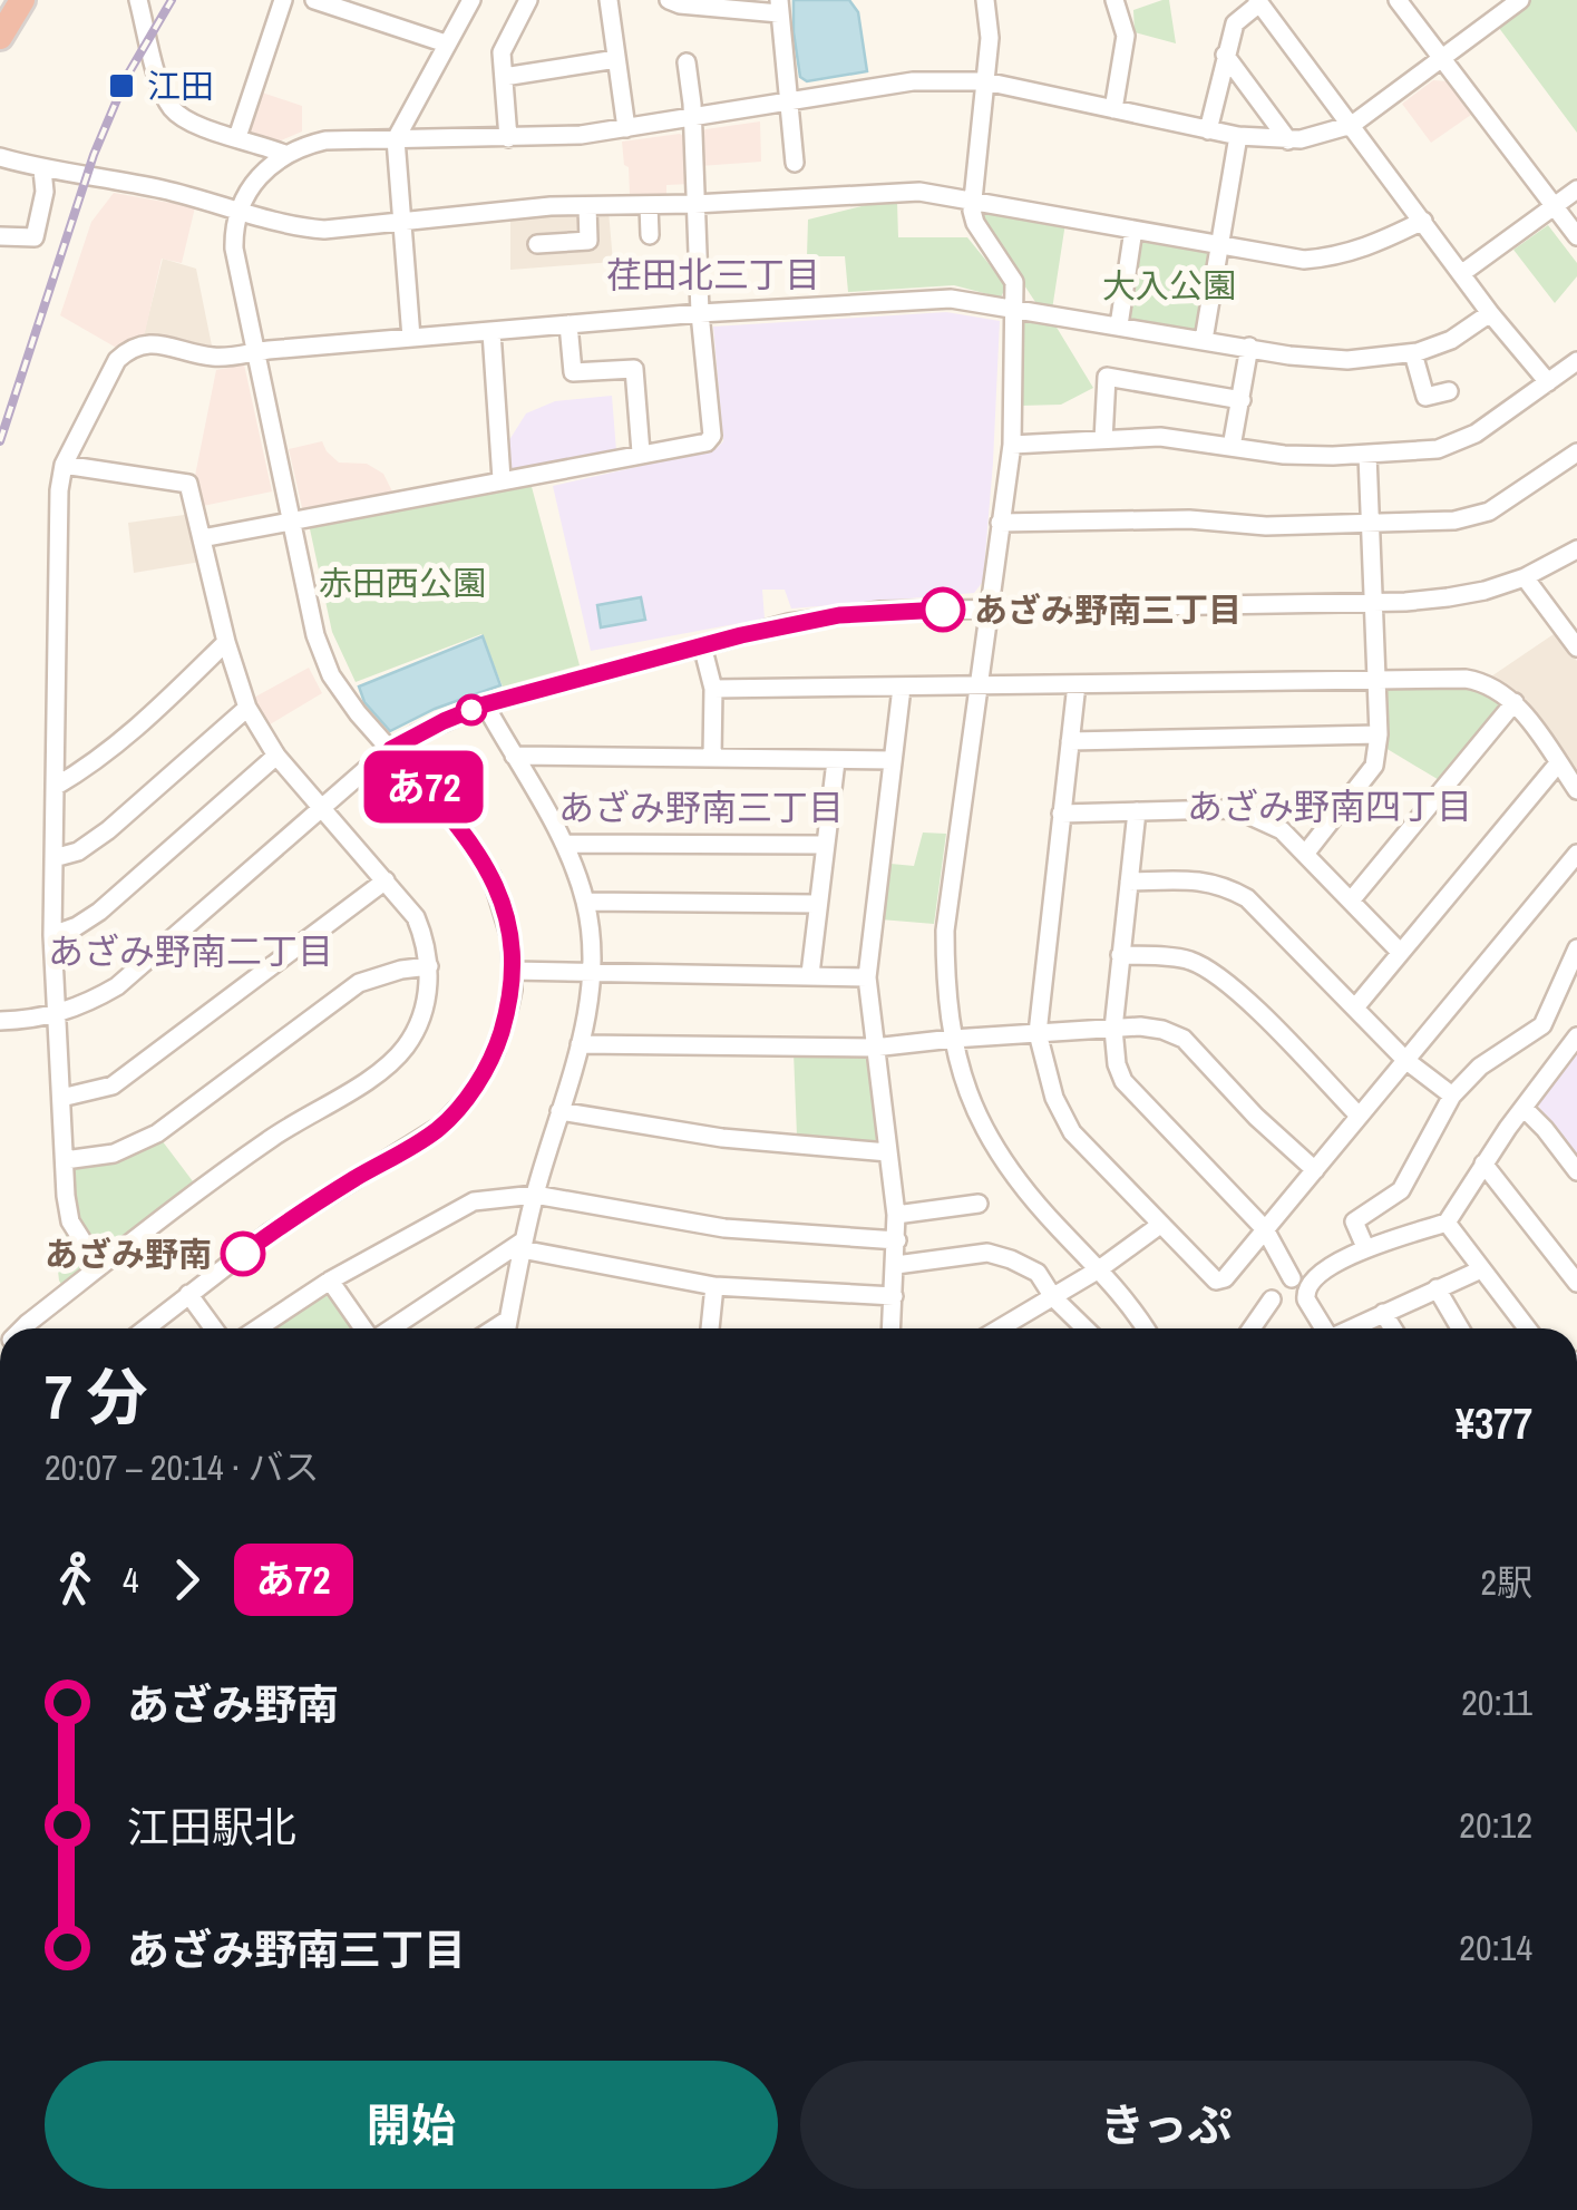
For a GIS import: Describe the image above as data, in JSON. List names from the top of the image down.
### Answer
{
  "districts": [
    "荏田北三丁目",
    "あざみ野南四丁目",
    "あざみ野南三丁目",
    "あざみ野南二丁目"
  ],
  "parks": ["大入公園", "赤田西公園"],
  "places": {
    "transit": ["江田"],
    "other": ["あざみ野南三丁目", "あざみ野南"]
  },
  "lines": ["bus line あ72"],
  "page": {
    "on_map": "あ72",
    "heading": ["7 分", "20:07 – 20:14 · バス", "¥377"],
    "legs": ["4", "あ72", "2駅"],
    "list": [
      {
        "name": "あざみ野南",
        "value": "20:11"
      },
      {
        "name": "江田駅北",
        "value": "20:12"
      },
      {
        "name": "あざみ野南三丁目",
        "value": "20:14"
      }
    ],
    "buttons": ["開始", "きっぷ"]
  }
}
